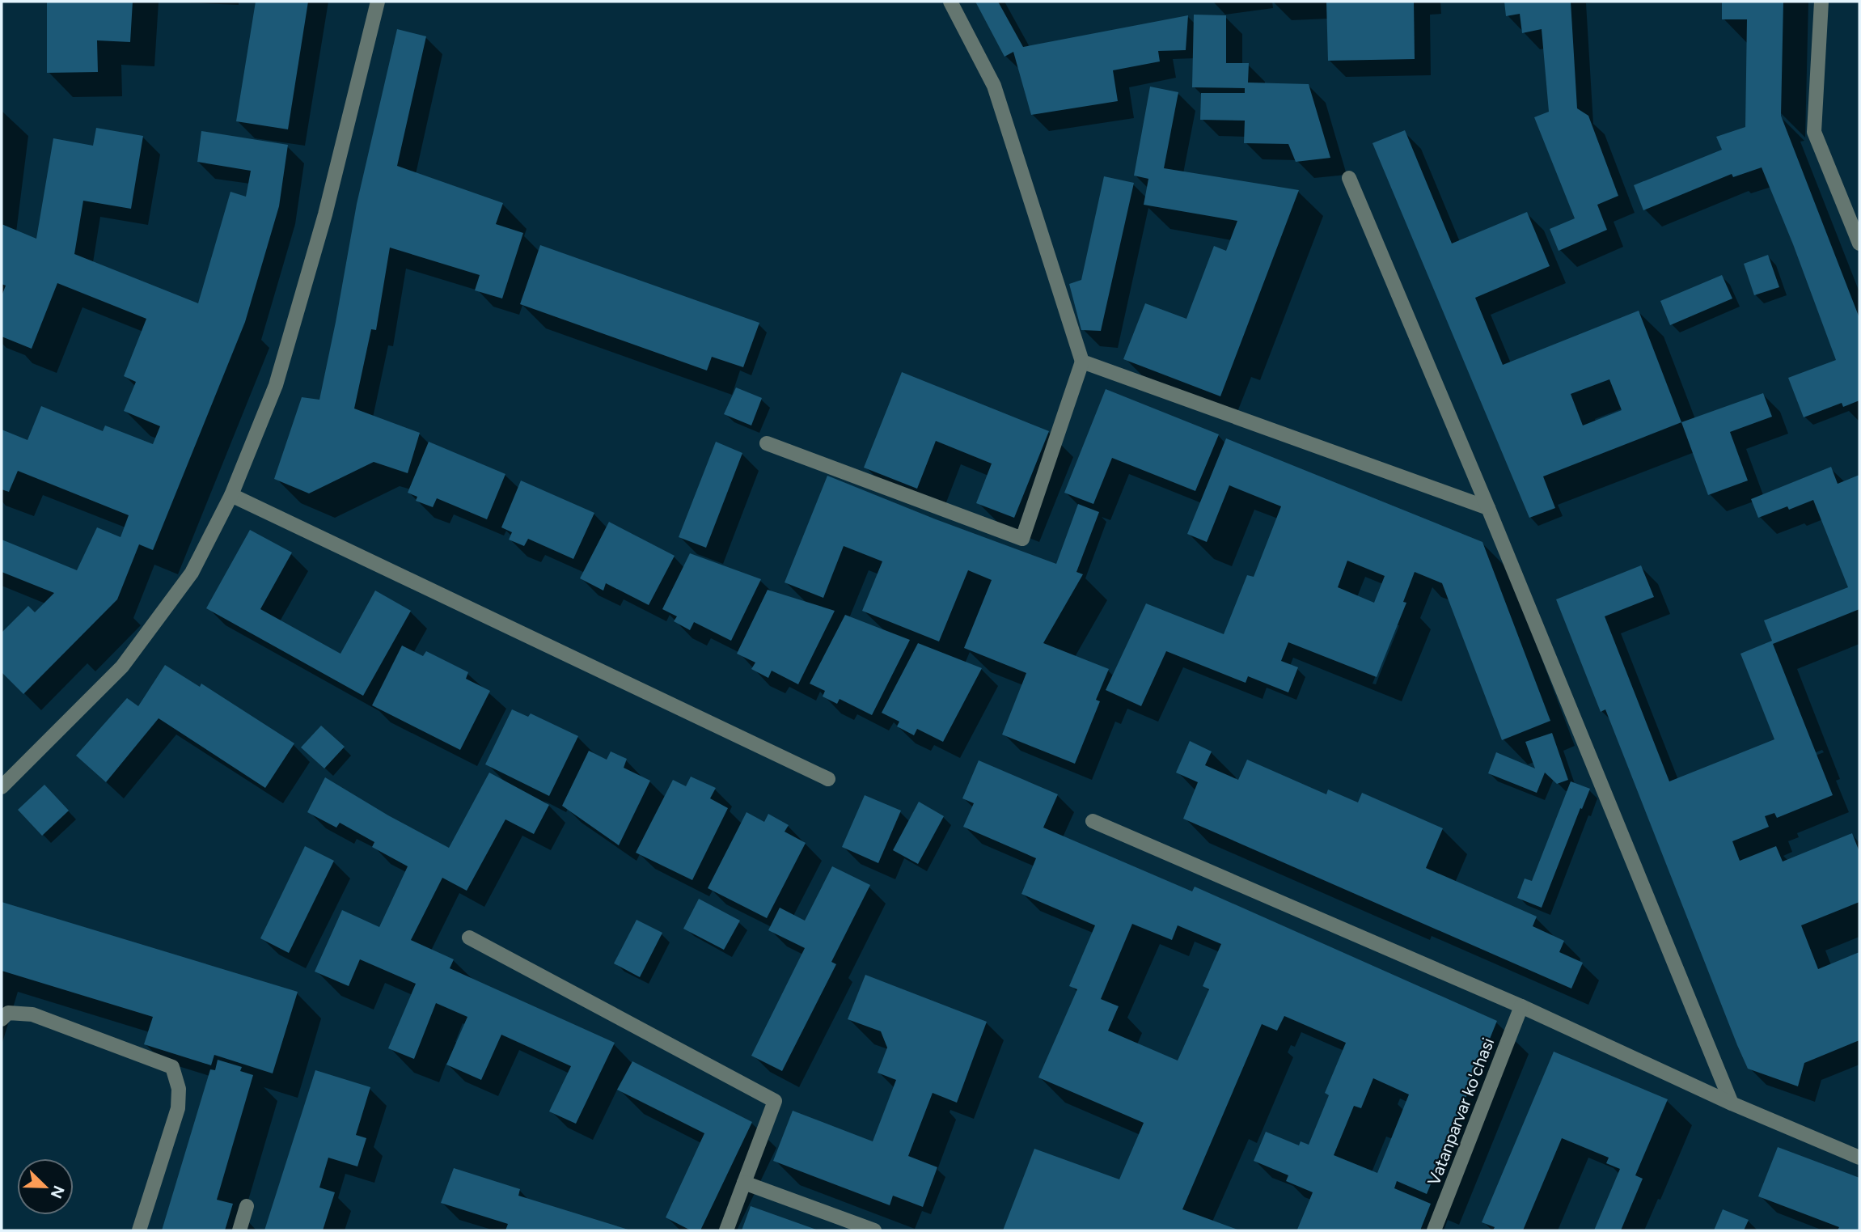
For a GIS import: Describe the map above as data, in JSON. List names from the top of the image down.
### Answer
{
  "streets": {
    "street": ["Vatanparvar ko'chasi"]
  },
  "north": "bottom right"
}
